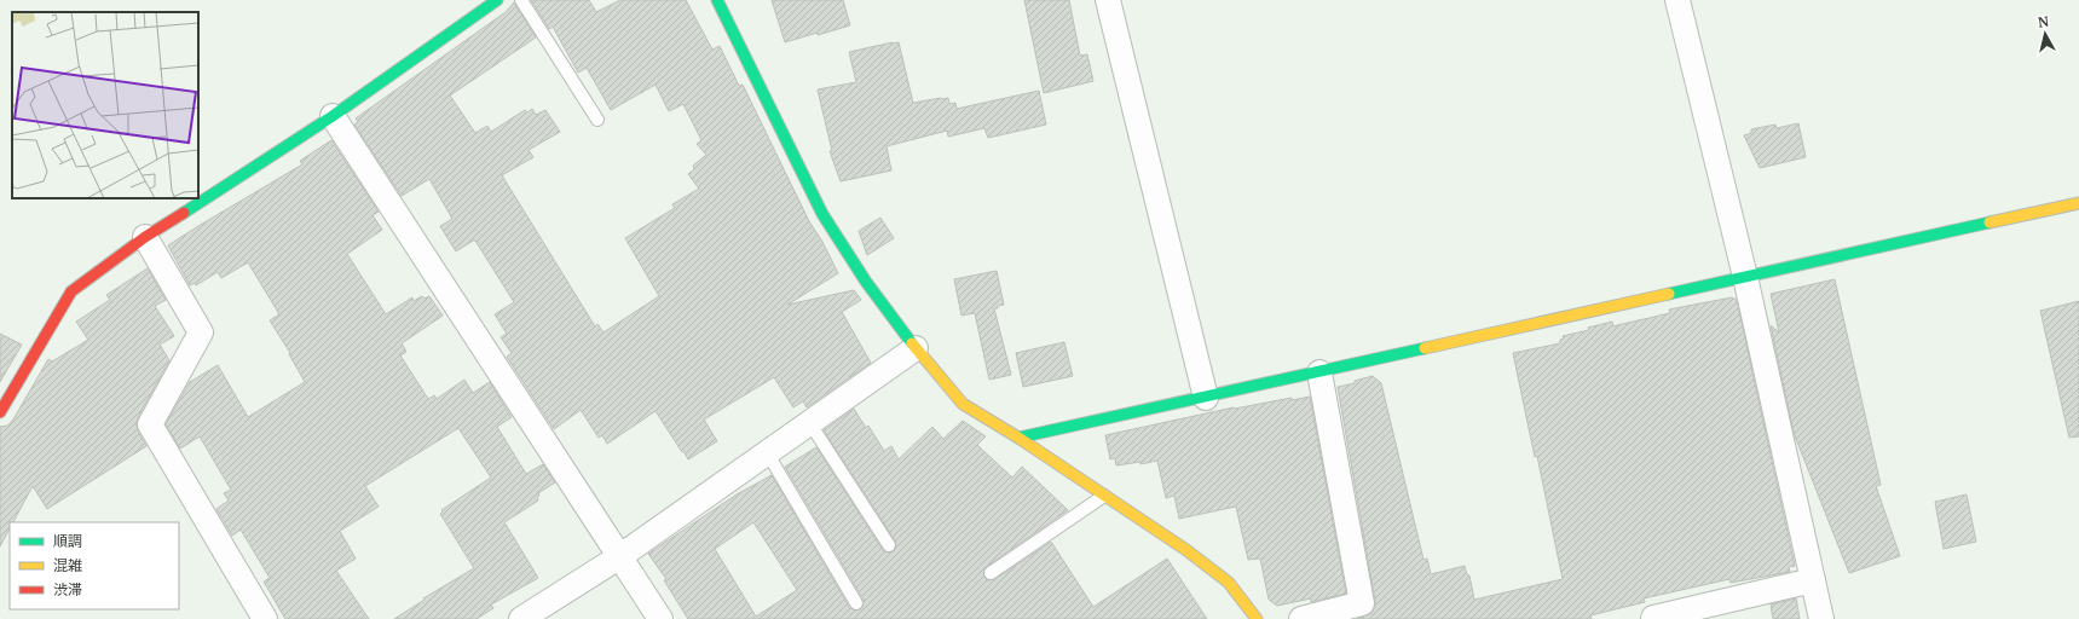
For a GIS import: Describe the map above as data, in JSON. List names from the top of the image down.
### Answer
{
  "legend": ["順調", "混雑", "渋滞"],
  "north": "top"
}
